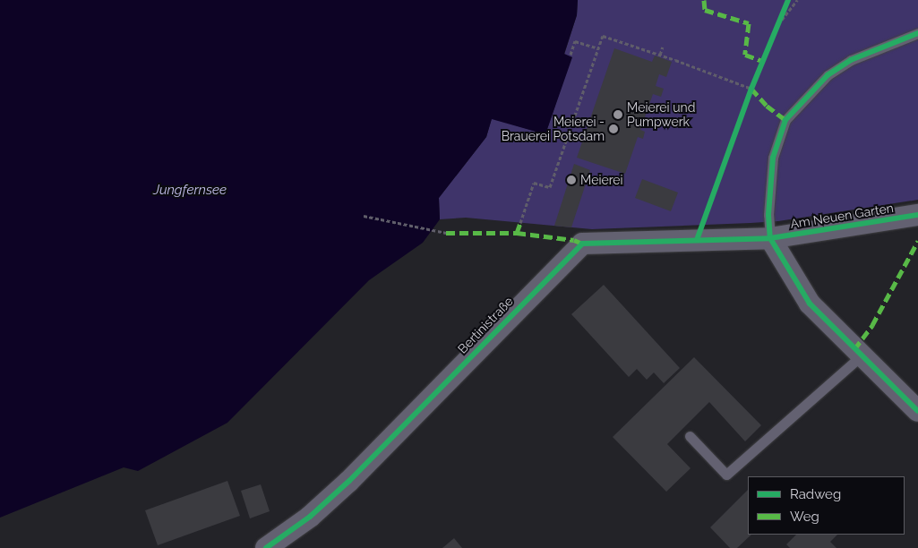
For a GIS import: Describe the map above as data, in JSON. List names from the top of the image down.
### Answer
{
  "streets": {
    "street": ["Am Neuen Garten", "Bertinistraße"]
  },
  "crossings": [
    ["Am Neuen Garten", "Bertinistraße"]
  ],
  "water": ["Jungfernsee"],
  "places": ["Meierei und Pumpwerk", "Meierei - Brauerei Potsdam", "Meierei"],
  "legend": ["Radweg", "Weg"]
}
